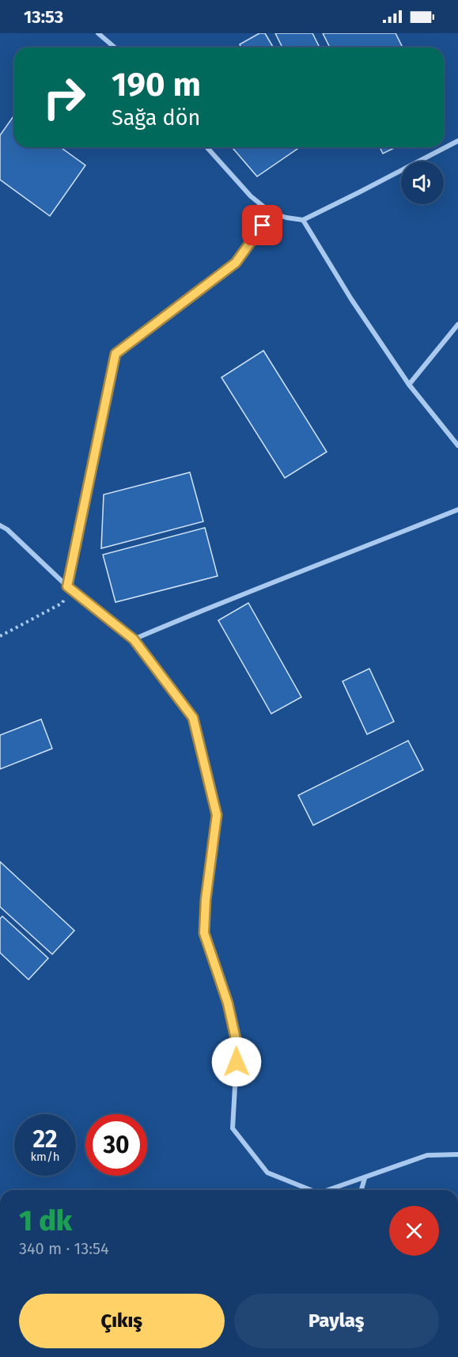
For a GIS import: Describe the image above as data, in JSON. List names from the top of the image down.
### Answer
{
  "page": {
    "status": "13:53",
    "turn": ["190 m", "Sağa dön"],
    "speed": "22 km/h",
    "limit": "30",
    "heading": ["1 dk", "340 m · 13:54"],
    "buttons": ["Çıkış", "Paylaş"]
  }
}
